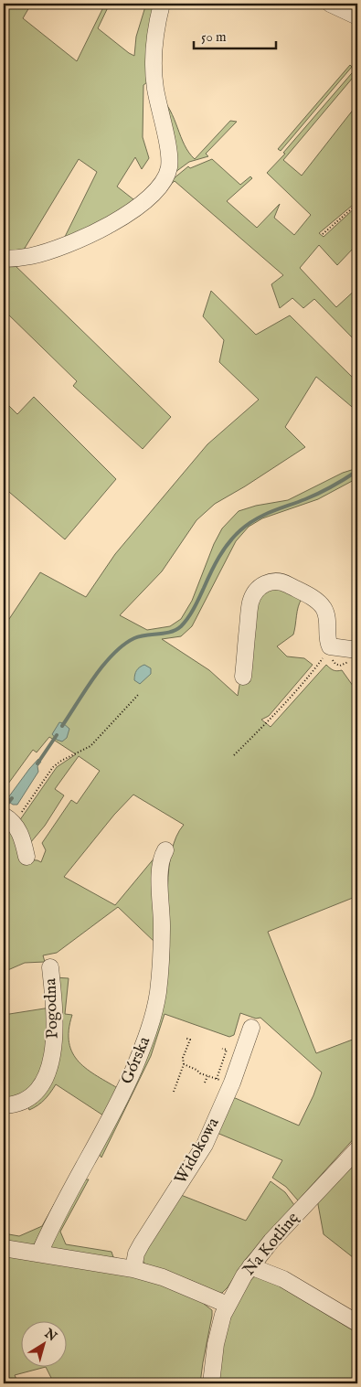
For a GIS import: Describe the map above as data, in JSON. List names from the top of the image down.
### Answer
{
  "streets": {
    "street": [
      "Pogodna",
      "Górska",
      "Widokowa",
      "Na Kotlinę"
    ]
  },
  "scale_bar": "50 m",
  "north": "top right"
}
